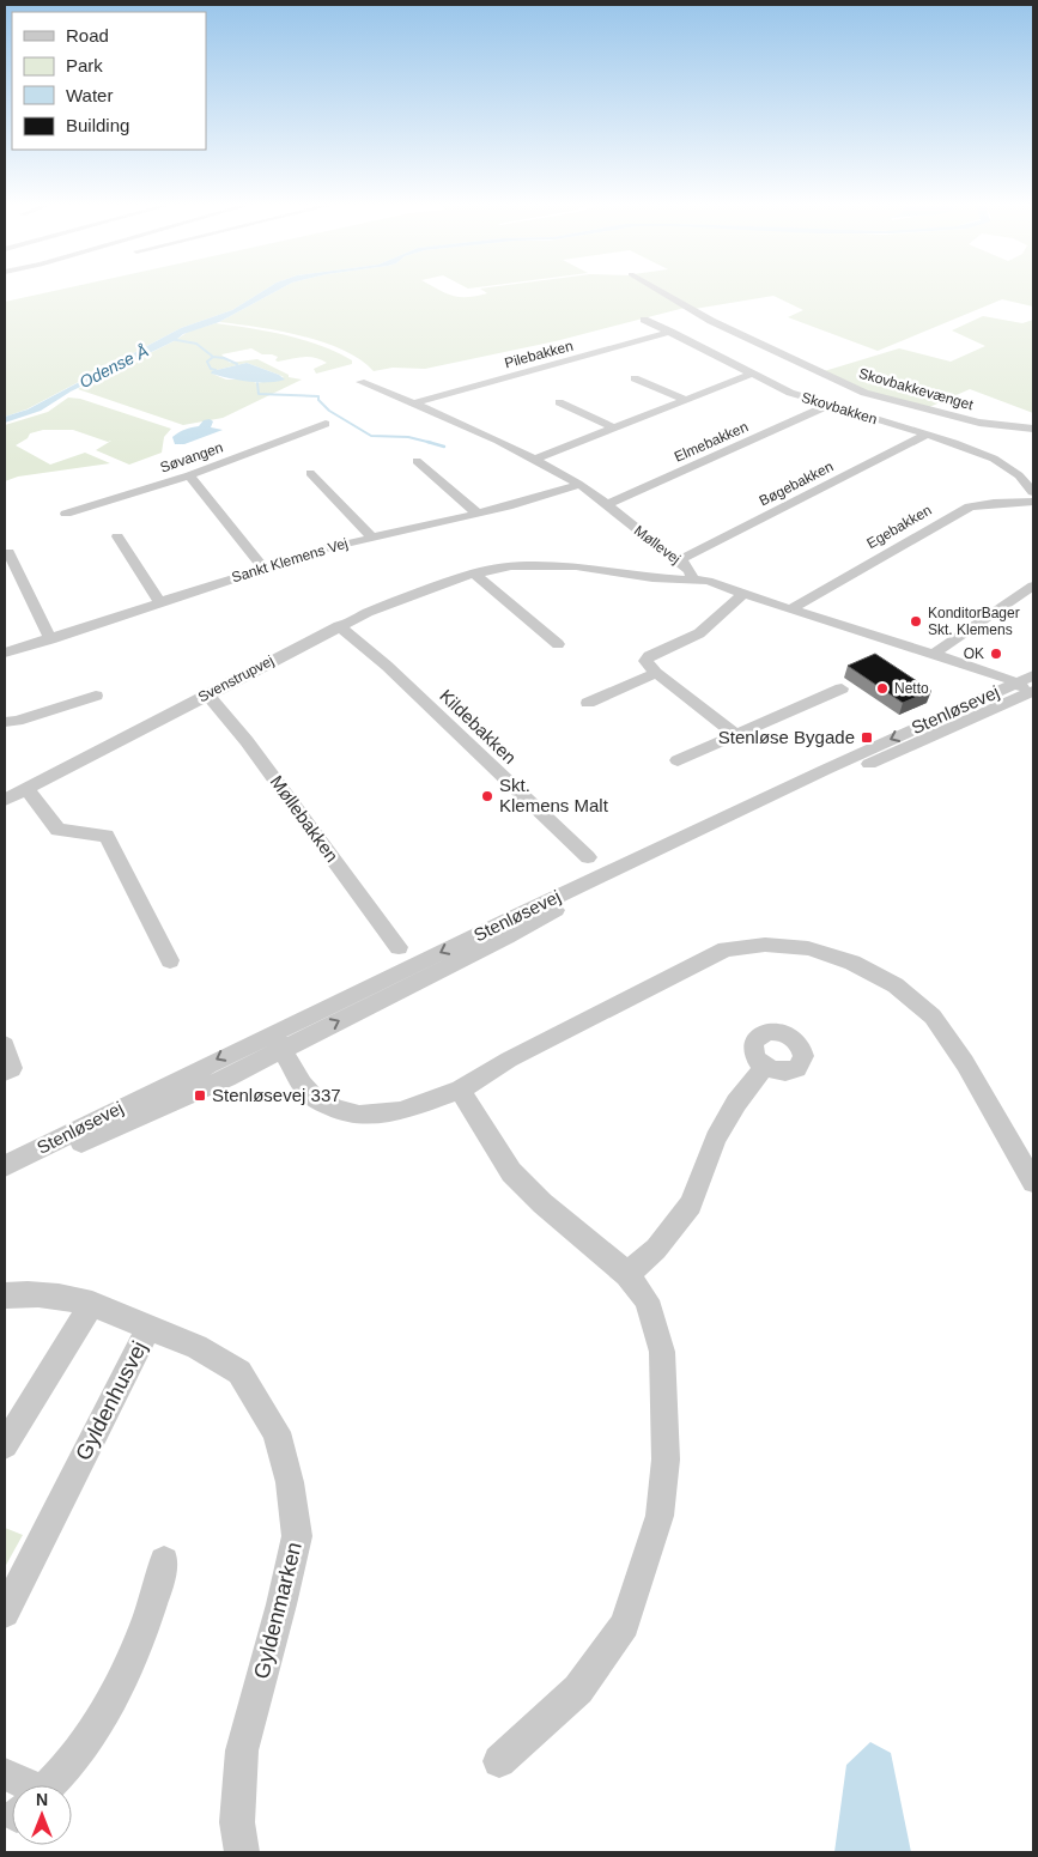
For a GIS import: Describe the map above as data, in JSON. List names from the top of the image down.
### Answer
{
  "streets": {
    "street": [
      "Pilebakken",
      "Skovbakkevænget",
      "Skovbakken",
      "Elmebakken",
      "Søvangen",
      "Bøgebakken",
      "Egebakken",
      "Møllevej",
      "Sankt Klemens Vej",
      "Svenstrupvej",
      "Stenløsevej",
      "Kildebakken",
      "Møllebakken",
      "Gyldenhusvej",
      "Gyldenmarken"
    ]
  },
  "crossings": [
    ["Pilebakken", "Skovbakken"],
    ["Pilebakken", "Møllevej"],
    ["Skovbakken", "Elmebakken"],
    ["Skovbakken", "Bøgebakken"],
    ["Elmebakken", "Møllevej"],
    ["Bøgebakken", "Møllevej"],
    ["Egebakken", "Møllevej"],
    ["Møllevej", "Sankt Klemens Vej"],
    ["Møllevej", "Svenstrupvej"],
    ["Møllevej", "Stenløsevej"],
    ["Svenstrupvej", "Kildebakken"],
    ["Svenstrupvej", "Møllebakken"],
    ["Gyldenhusvej", "Gyldenmarken"]
  ],
  "water": ["Odense Å"],
  "places": {
    "other": [
      "KonditorBager Skt. Klemens",
      "OK",
      "Netto",
      "Skt. Klemens Malt"
    ],
    "transit": ["Stenløse Bygade", "Stenløsevej 337"]
  },
  "legend": [
    "Road",
    "Park",
    "Water",
    "Building"
  ],
  "north": "top"
}
